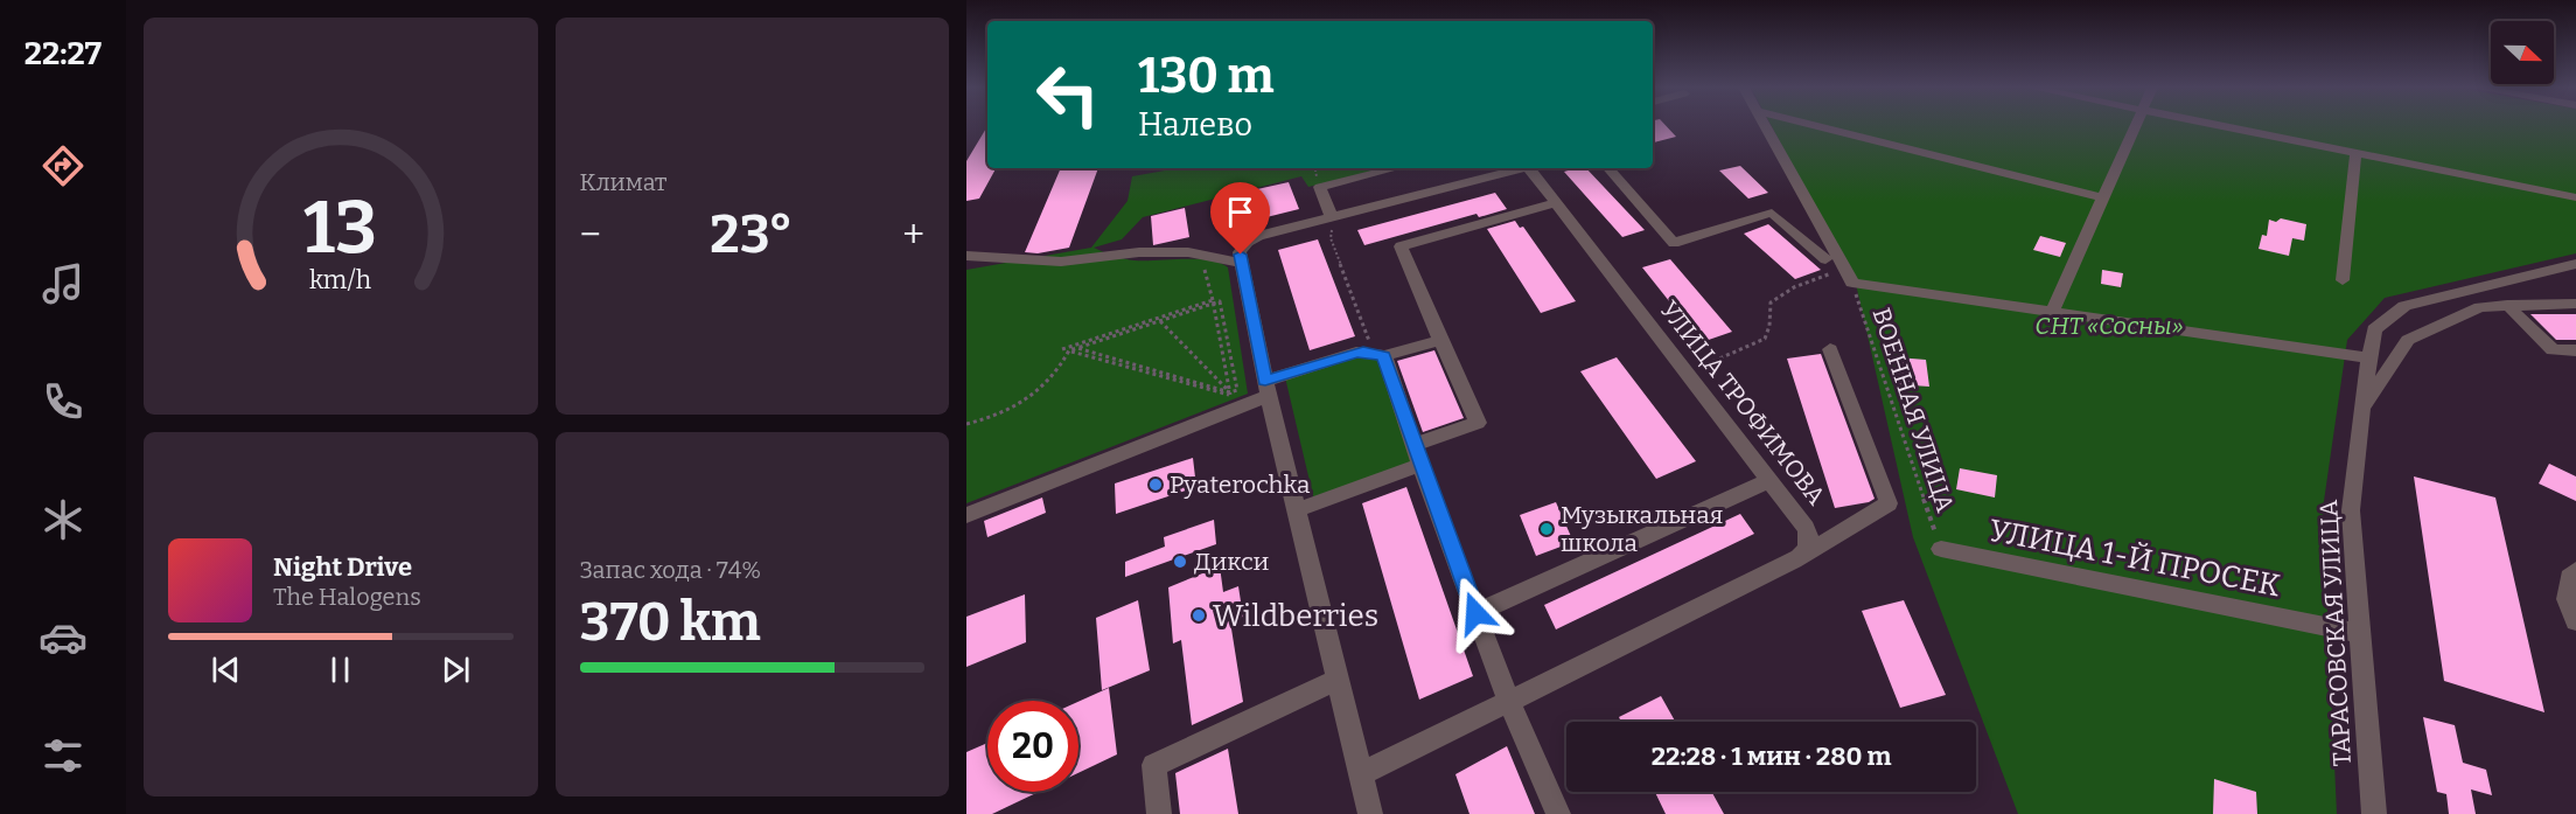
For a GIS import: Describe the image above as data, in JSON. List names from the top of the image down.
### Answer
{
  "streets": {
    "street": ["УЛИЦА ТРОФИМОВА", "УЛИЦА 1-Й ПРОСЕК", "ТАРАСОВСКАЯ УЛИЦА"],
    "path": ["ВОЕННАЯ УЛИЦА"]
  },
  "crossings": [
    ["ВОЕННАЯ УЛИЦА", "УЛИЦА 1-Й ПРОСЕК"],
    ["УЛИЦА 1-Й ПРОСЕК", "ТАРАСОВСКАЯ УЛИЦА"]
  ],
  "parks": ["СНТ «Сосны»"],
  "places": [
    "Pyaterochka",
    "Музыкальная школа",
    "Дикси",
    "Wildberries"
  ],
  "north": "right",
  "page": {
    "tabs": "22:27",
    "tile": [
      "Климат",
      ["Запас хода · 74%", "370 km"]
    ],
    "turn": ["130 m", "Налево"],
    "heat": ["−", "23°", "+"],
    "song": ["Night Drive", "The Halogens"],
    "limit": "20",
    "trip": "22:28 · 1 мин · 280 m",
    "gauge": ["13", "km/h"]
  }
}
